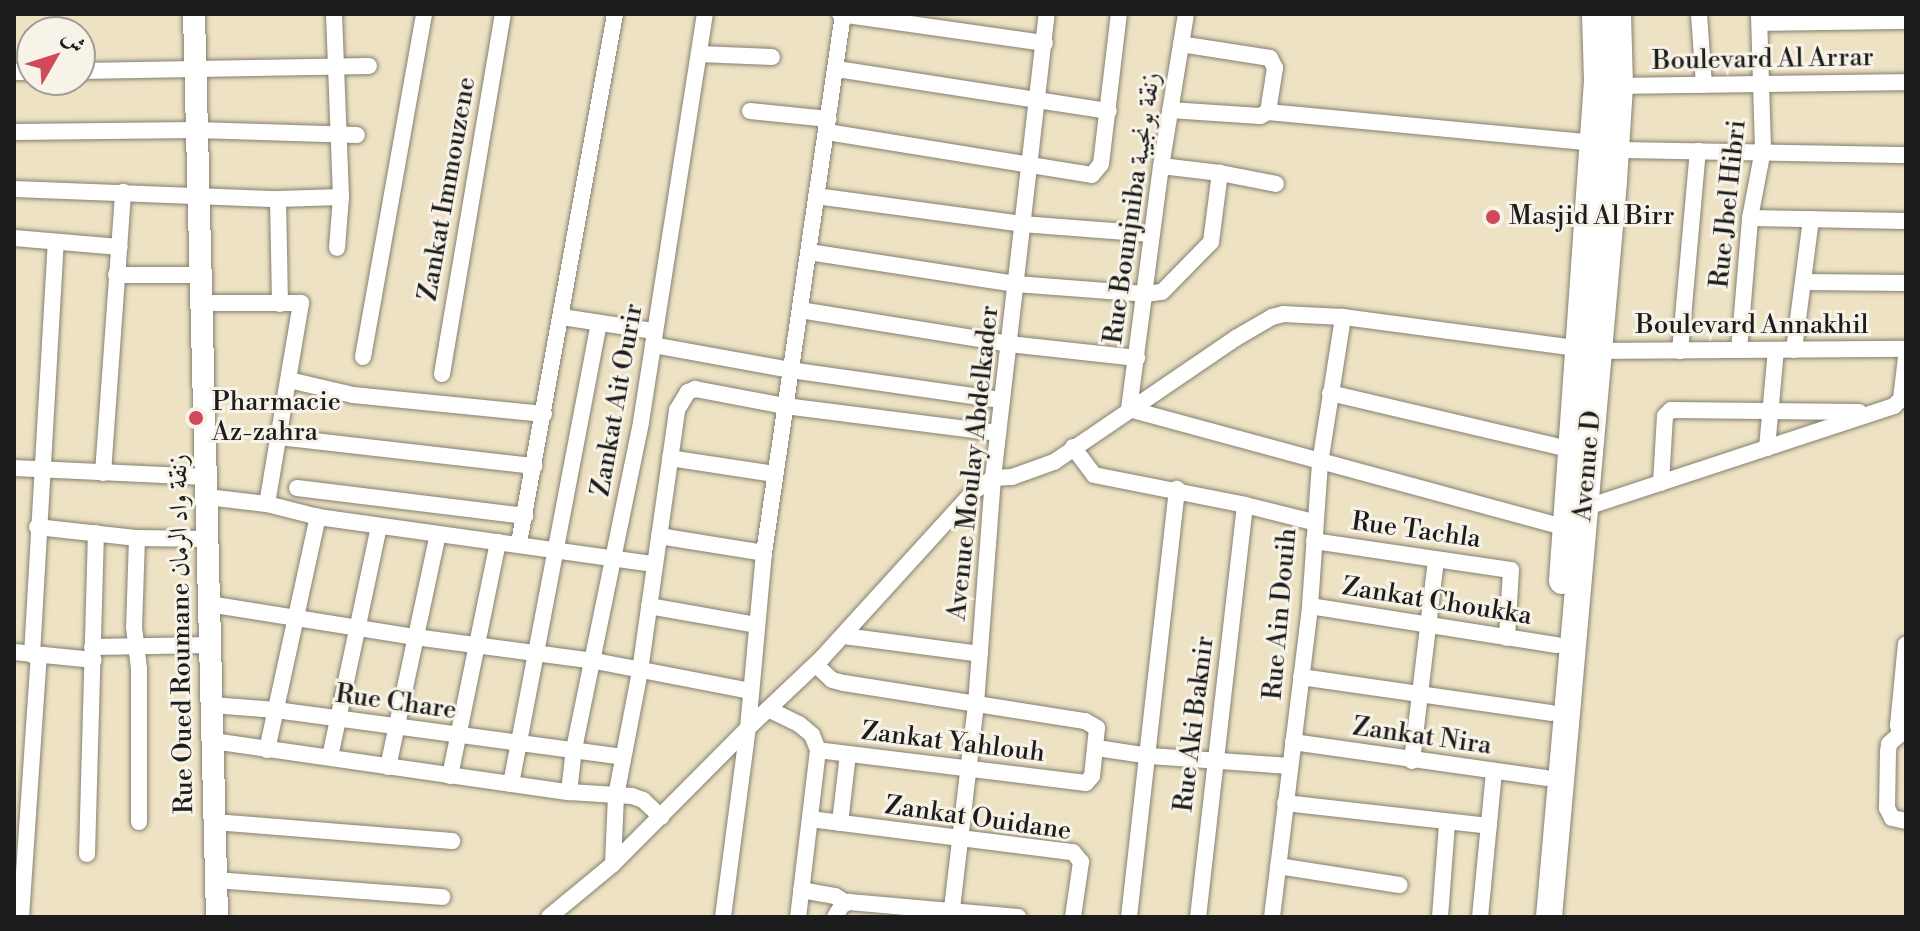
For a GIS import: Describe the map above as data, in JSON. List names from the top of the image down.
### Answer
{
  "streets": {
    "main road": ["Avenue D"],
    "street": [
      "Boulevard Al Arrar",
      "Zankat Immouzene",
      "Rue Jbel Hibri",
      "Rue Bounjniba زنقة بونجيبة",
      "Boulevard Annakhil",
      "Zankat Ait Ourir",
      "Avenue Moulay Abdelkader",
      "Rue Tachla",
      "Zankat Choukka",
      "Rue Ain Douih",
      "Rue Oued Roumane زنقة واد الرمان",
      "Rue Chare",
      "Rue Aki Baknir",
      "Zankat Nira",
      "Zankat Yahlouh",
      "Zankat Ouidane"
    ]
  },
  "crossings": [
    ["Boulevard Al Arrar", "Rue Jbel Hibri"],
    ["Boulevard Al Arrar", "Avenue D"],
    ["Rue Jbel Hibri", "Boulevard Annakhil"],
    ["Rue Bounjniba زنقة بونجيبة", "Boulevard Annakhil"],
    ["Boulevard Annakhil", "Avenue Moulay Abdelkader"],
    ["Boulevard Annakhil", "Avenue D"],
    ["Boulevard Annakhil", "Rue Ain Douih"],
    ["Zankat Ait Ourir", "Rue Chare"],
    ["Avenue Moulay Abdelkader", "Zankat Yahlouh"],
    ["Avenue Moulay Abdelkader", "Zankat Ouidane"],
    ["Avenue D", "Zankat Choukka"],
    ["Avenue D", "Zankat Nira"],
    ["Rue Tachla", "Zankat Choukka"],
    ["Rue Tachla", "Rue Ain Douih"],
    ["Zankat Choukka", "Rue Ain Douih"],
    ["Rue Ain Douih", "Zankat Nira"],
    ["Rue Oued Roumane زنقة واد الرمان", "Rue Chare"]
  ],
  "places": ["Masjid Al Birr", "Pharmacie Az-zahra"],
  "north": "top right"
}
